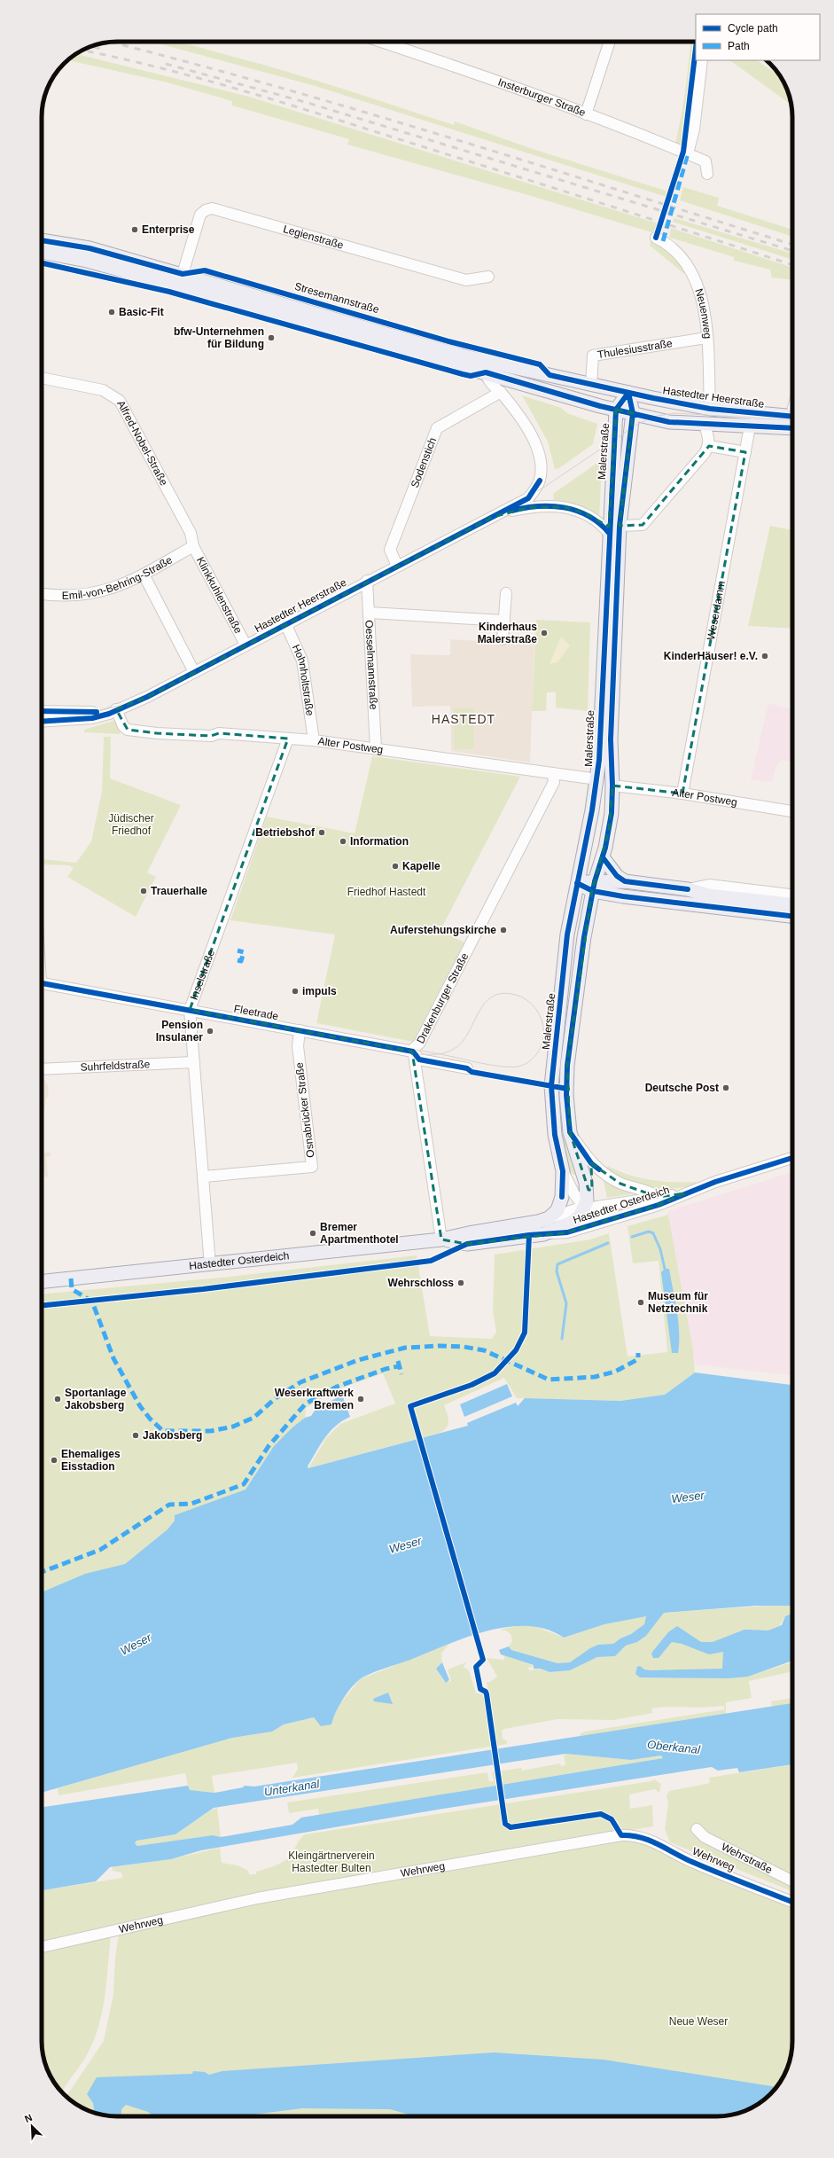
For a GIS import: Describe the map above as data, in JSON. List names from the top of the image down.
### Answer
{
  "streets": {
    "main road": [
      "Stresemannstraße",
      "Hastedter Heerstraße",
      "Malerstraße",
      "Hastedter Osterdeich"
    ],
    "street": [
      "Insterburger Straße",
      "Legienstraße",
      "Neuenweg",
      "Thulesiusstraße",
      "Alfred-Nobel-Straße",
      "Sodenstich",
      "Emil-von-Behring-Straße",
      "Klinkkuhlenstraße",
      "Weserdamm",
      "Oesselmannstraße",
      "Hohnholtstraße",
      "Alter Postweg",
      "Inselstraße",
      "Drakenburger Straße",
      "Fleetrade",
      "Suhrfeldstraße",
      "Osnabrücker Straße",
      "Wehrstraße",
      "Wehrweg"
    ]
  },
  "crossings": [
    ["Legienstraße", "Stresemannstraße"],
    ["Stresemannstraße", "Thulesiusstraße"],
    ["Stresemannstraße", "Hastedter Heerstraße"],
    ["Stresemannstraße", "Malerstraße"],
    ["Neuenweg", "Thulesiusstraße"],
    ["Neuenweg", "Hastedter Heerstraße"],
    ["Hastedter Heerstraße", "Malerstraße"],
    ["Hastedter Heerstraße", "Sodenstich"],
    ["Hastedter Heerstraße", "Klinkkuhlenstraße"],
    ["Hastedter Heerstraße", "Oesselmannstraße"],
    ["Hastedter Heerstraße", "Hohnholtstraße"],
    ["Hastedter Heerstraße", "Alter Postweg"],
    ["Alfred-Nobel-Straße", "Emil-von-Behring-Straße"],
    ["Alfred-Nobel-Straße", "Klinkkuhlenstraße"],
    ["Malerstraße", "Alter Postweg"],
    ["Malerstraße", "Hastedter Osterdeich"],
    ["Emil-von-Behring-Straße", "Klinkkuhlenstraße"],
    ["Weserdamm", "Alter Postweg"],
    ["Oesselmannstraße", "Alter Postweg"],
    ["Hohnholtstraße", "Alter Postweg"],
    ["Alter Postweg", "Inselstraße"],
    ["Alter Postweg", "Drakenburger Straße"],
    ["Inselstraße", "Fleetrade"],
    ["Inselstraße", "Suhrfeldstraße"],
    ["Inselstraße", "Osnabrücker Straße"],
    ["Inselstraße", "Hastedter Osterdeich"],
    ["Drakenburger Straße", "Fleetrade"],
    ["Drakenburger Straße", "Hastedter Osterdeich"],
    ["Fleetrade", "Osnabrücker Straße"]
  ],
  "districts": ["HASTEDT"],
  "water": ["Weser", "Oberkanal", "Unterkanal"],
  "parks": [
    "Jüdischer Friedhof",
    "Friedhof Hastedt",
    "Kleingärtnerverein Hastedter Bulten",
    "Neue Weser"
  ],
  "places": [
    "Enterprise",
    "Basic-Fit",
    "bfw-Unternehmen für Bildung",
    "Kinderhaus Malerstraße",
    "KinderHäuser! e.V.",
    "Betriebshof",
    "Information",
    "Kapelle",
    "Trauerhalle",
    "Auferstehungskirche",
    "impuls",
    "Pension Insulaner",
    "Deutsche Post",
    "Bremer Apartmenthotel",
    "Wehrschloss",
    "Museum für Netztechnik",
    "Sportanlage Jakobsberg",
    "Weserkraftwerk Bremen",
    "Jakobsberg",
    "Ehemaliges Eisstadion"
  ],
  "legend": ["Cycle path", "Path"],
  "north": "top left"
}
